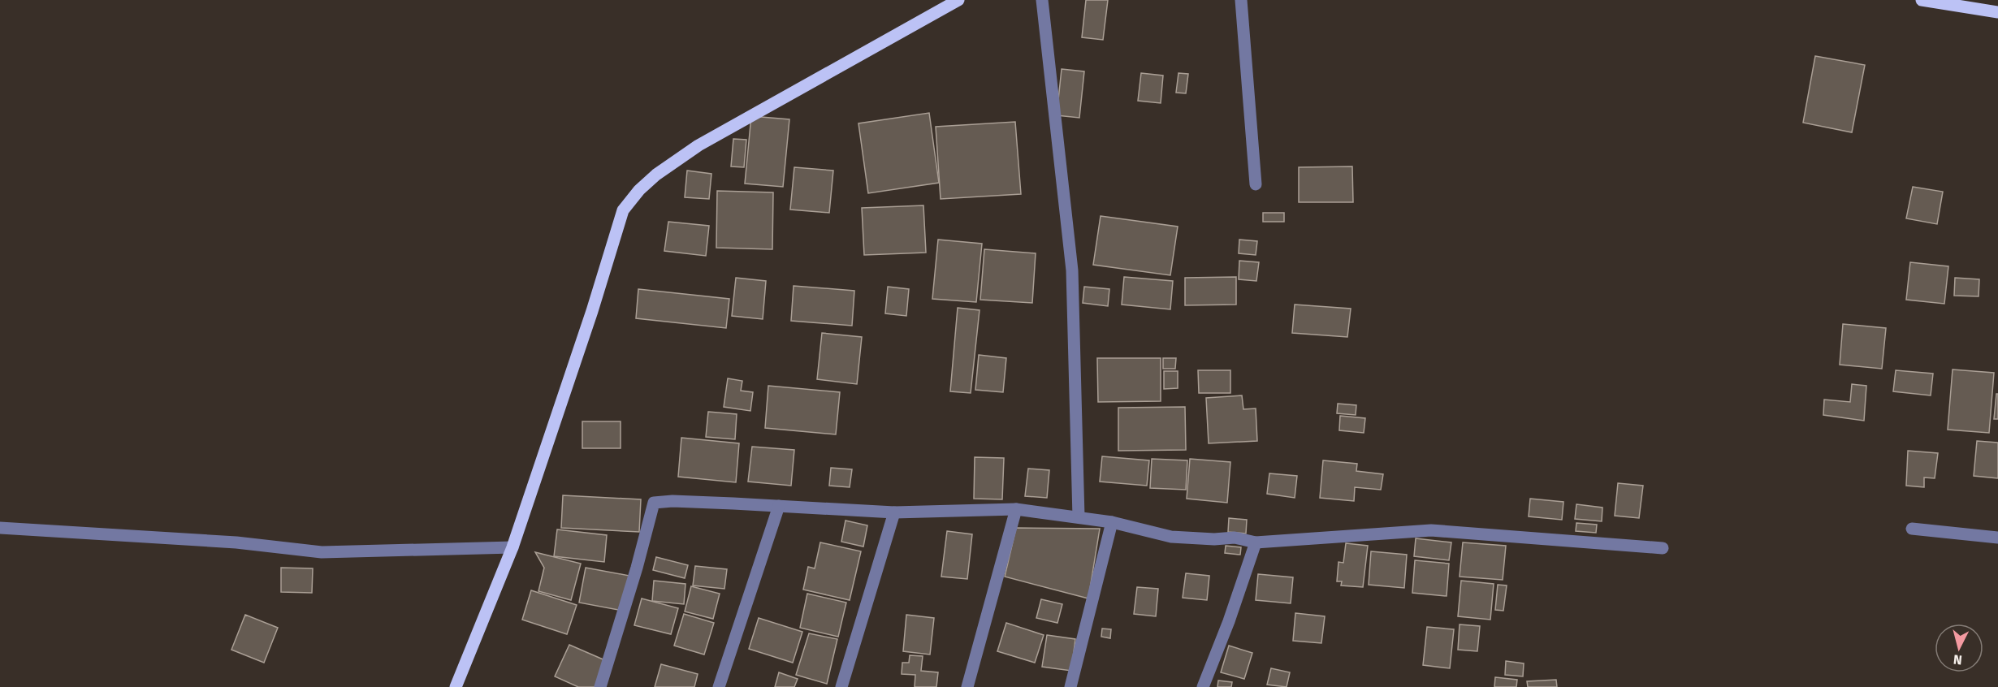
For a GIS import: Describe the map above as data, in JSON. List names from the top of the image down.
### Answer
{
  "north": "bottom"
}
